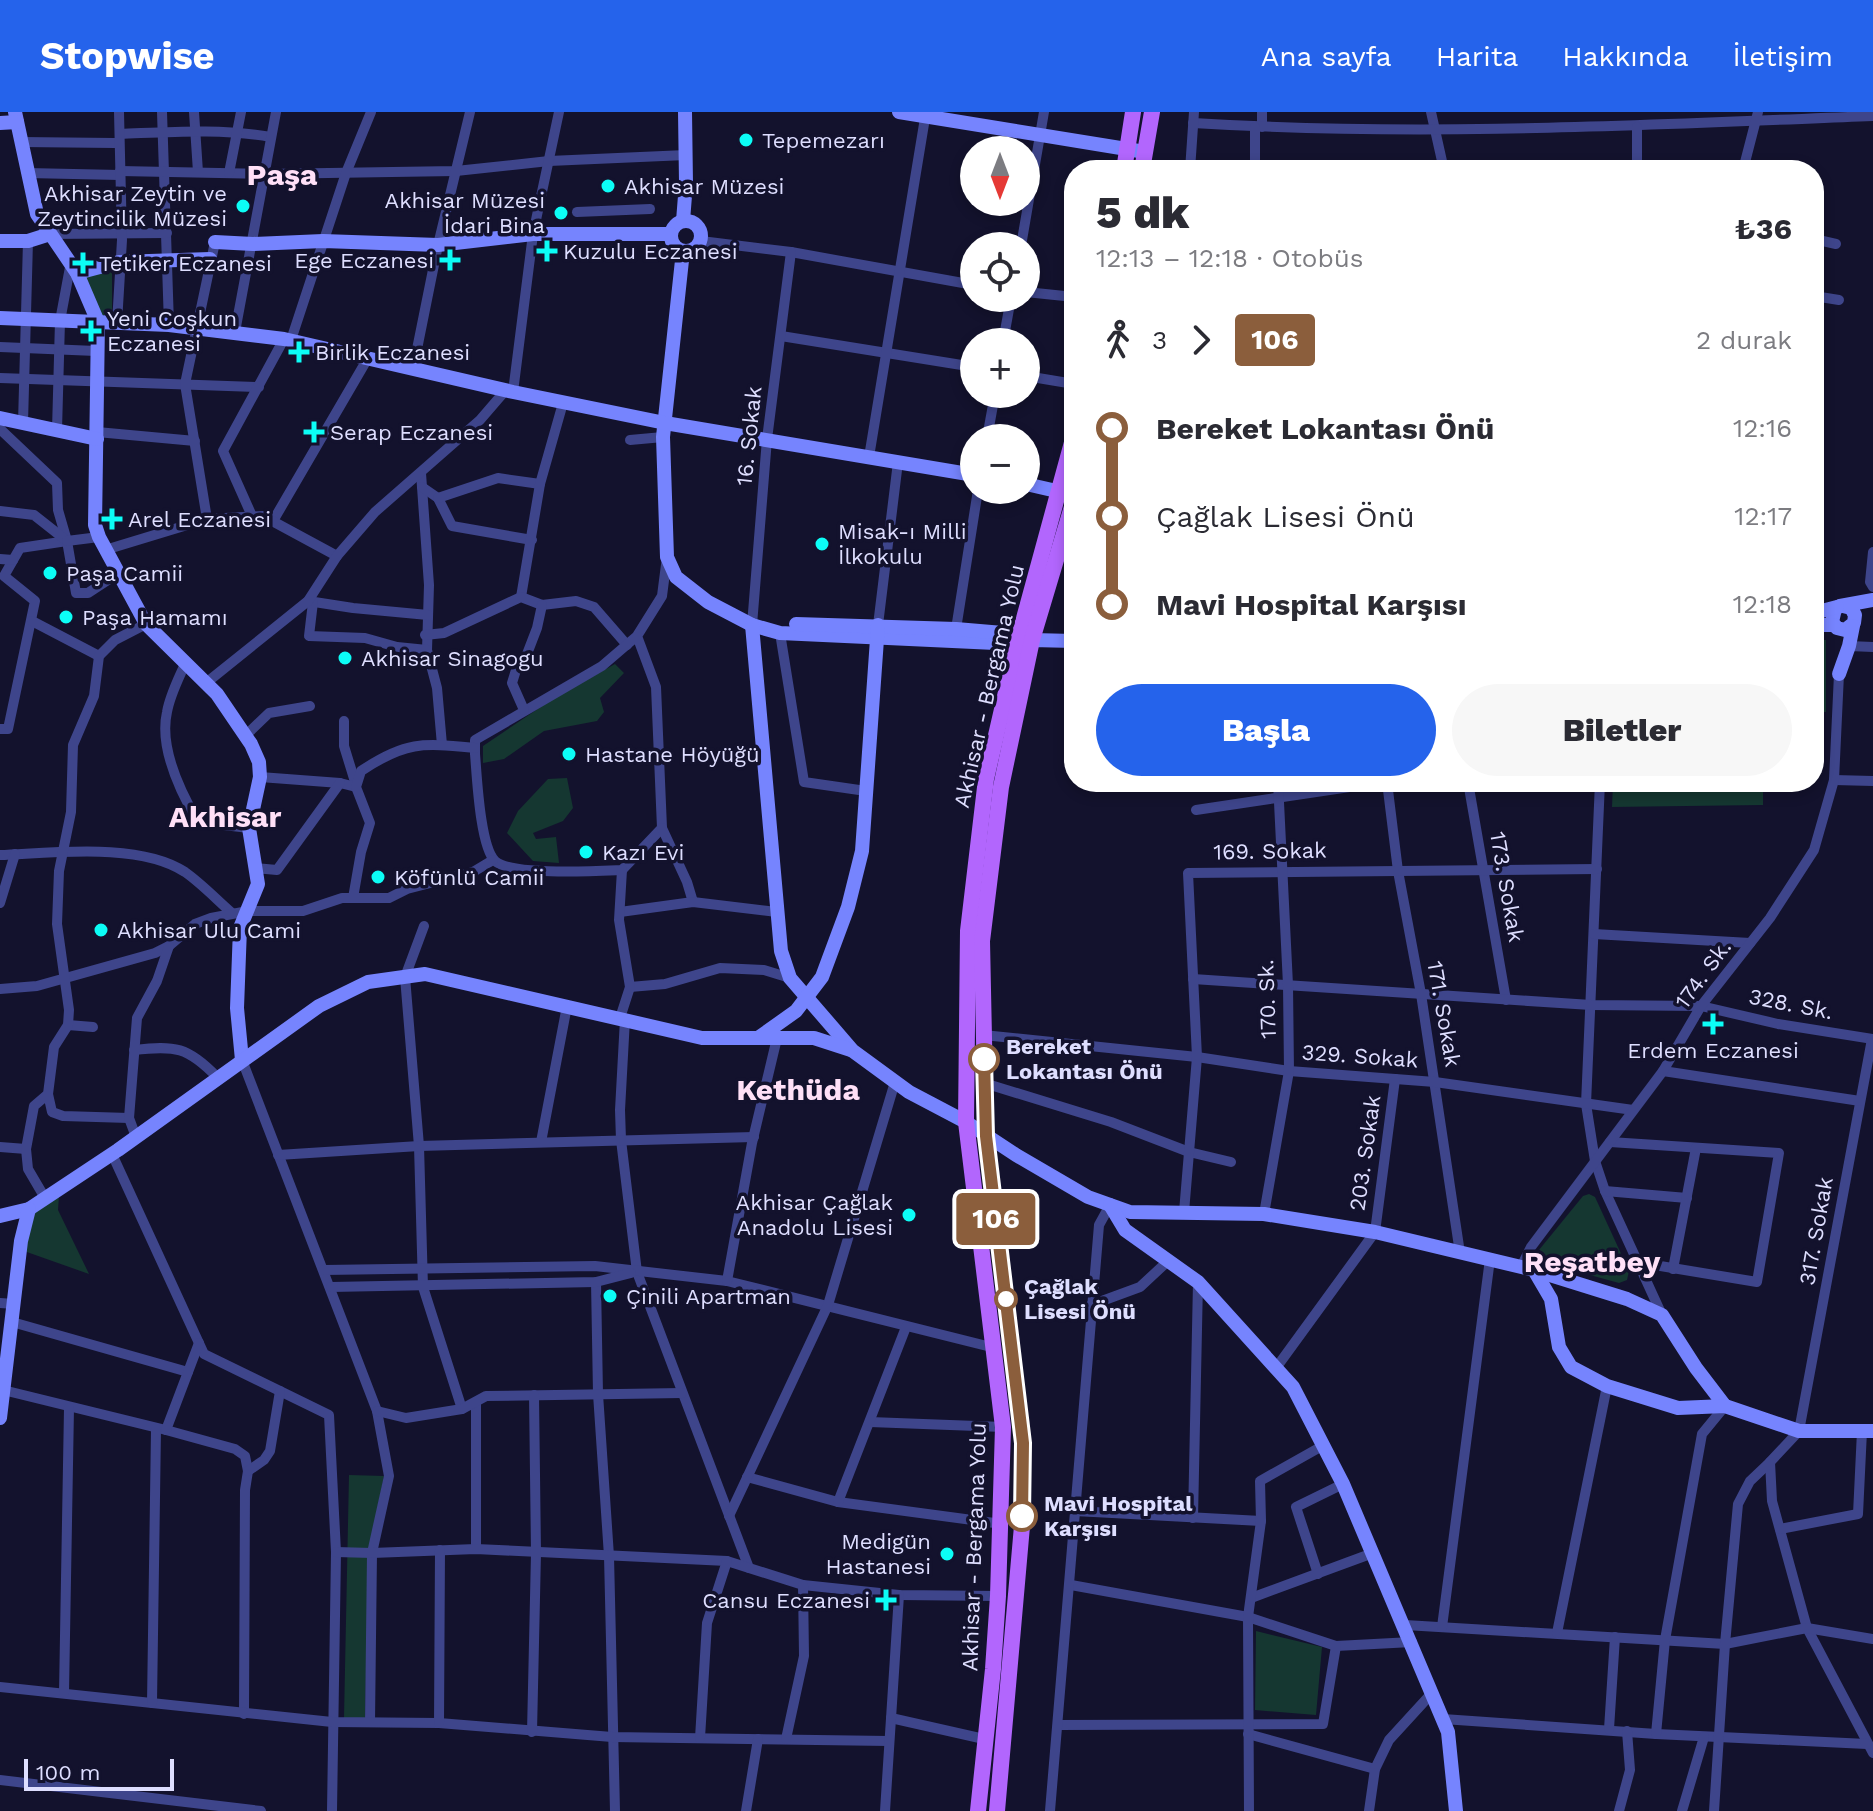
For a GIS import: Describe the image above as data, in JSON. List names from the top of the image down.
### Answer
{
  "streets": {
    "main road": ["Akhisar - Bergama Yolu"],
    "street": [
      "16. Sokak",
      "169. Sokak",
      "173. Sokak",
      "174. Sk.",
      "170. Sk.",
      "328. Sk.",
      "171. Sokak",
      "329. Sokak",
      "203. Sokak",
      "317. Sokak"
    ]
  },
  "crossings": [
    ["Akhisar - Bergama Yolu", "329. Sokak"],
    ["169. Sokak", "173. Sokak"],
    ["169. Sokak", "170. Sk."],
    ["169. Sokak", "328. Sk."],
    ["169. Sokak", "171. Sokak"],
    ["169. Sokak", "329. Sokak"],
    ["173. Sokak", "328. Sk."],
    ["174. Sk.", "328. Sk."],
    ["174. Sk.", "329. Sokak"],
    ["170. Sk.", "328. Sk."],
    ["170. Sk.", "329. Sokak"],
    ["328. Sk.", "171. Sokak"],
    ["328. Sk.", "317. Sokak"],
    ["171. Sokak", "329. Sokak"],
    ["329. Sokak", "203. Sokak"]
  ],
  "districts": [
    "Paşa",
    "Akhisar",
    "Kethüda",
    "Reşatbey"
  ],
  "places": {
    "other": [
      "Tepemezarı",
      "Akhisar Müzesi",
      "Akhisar Zeytin ve Zeytincilik Müzesi",
      "Akhisar Müzesi İdari Bina",
      "Misak-ı Milli İlkokulu",
      "Paşa Camii",
      "Paşa Hamamı",
      "Akhisar Sinagogu",
      "Hastane Höyüğü",
      "Kazı Evi",
      "Köfünlü Camii",
      "Akhisar Ulu Cami",
      "Bereket Lokantası Önü",
      "Akhisar Çağlak Anadolu Lisesi",
      "Çinili Apartman",
      "Çağlak Lisesi Önü",
      "Mavi Hospital Karşısı",
      "Medigün Hastanesi"
    ],
    "health": [
      "Kuzulu Eczanesi",
      "Ege Eczanesi",
      "Tetiker Eczanesi",
      "Yeni Coşkun Eczanesi",
      "Birlik Eczanesi",
      "Serap Eczanesi",
      "Arel Eczanesi",
      "Erdem Eczanesi",
      "Cansu Eczanesi"
    ]
  },
  "lines": ["bus line 106"],
  "scale_bar": "100 m",
  "north": "bottom",
  "page": {
    "header": "Stopwise",
    "nav": [
      "Ana sayfa",
      "Harita",
      "Hakkında",
      "İletişim"
    ],
    "on_map": "106",
    "map_buttons": ["+", "−"],
    "heading": ["5 dk", "12:13 – 12:18 · Otobüs", "₺36"],
    "legs": ["3", "106", "2 durak"],
    "list": [
      {
        "name": "Bereket Lokantası Önü",
        "value": "12:16"
      },
      {
        "name": "Çağlak Lisesi Önü",
        "value": "12:17"
      },
      {
        "name": "Mavi Hospital Karşısı",
        "value": "12:18"
      }
    ],
    "buttons": ["Başla", "Biletler"],
    "scale": "100 m"
  }
}
